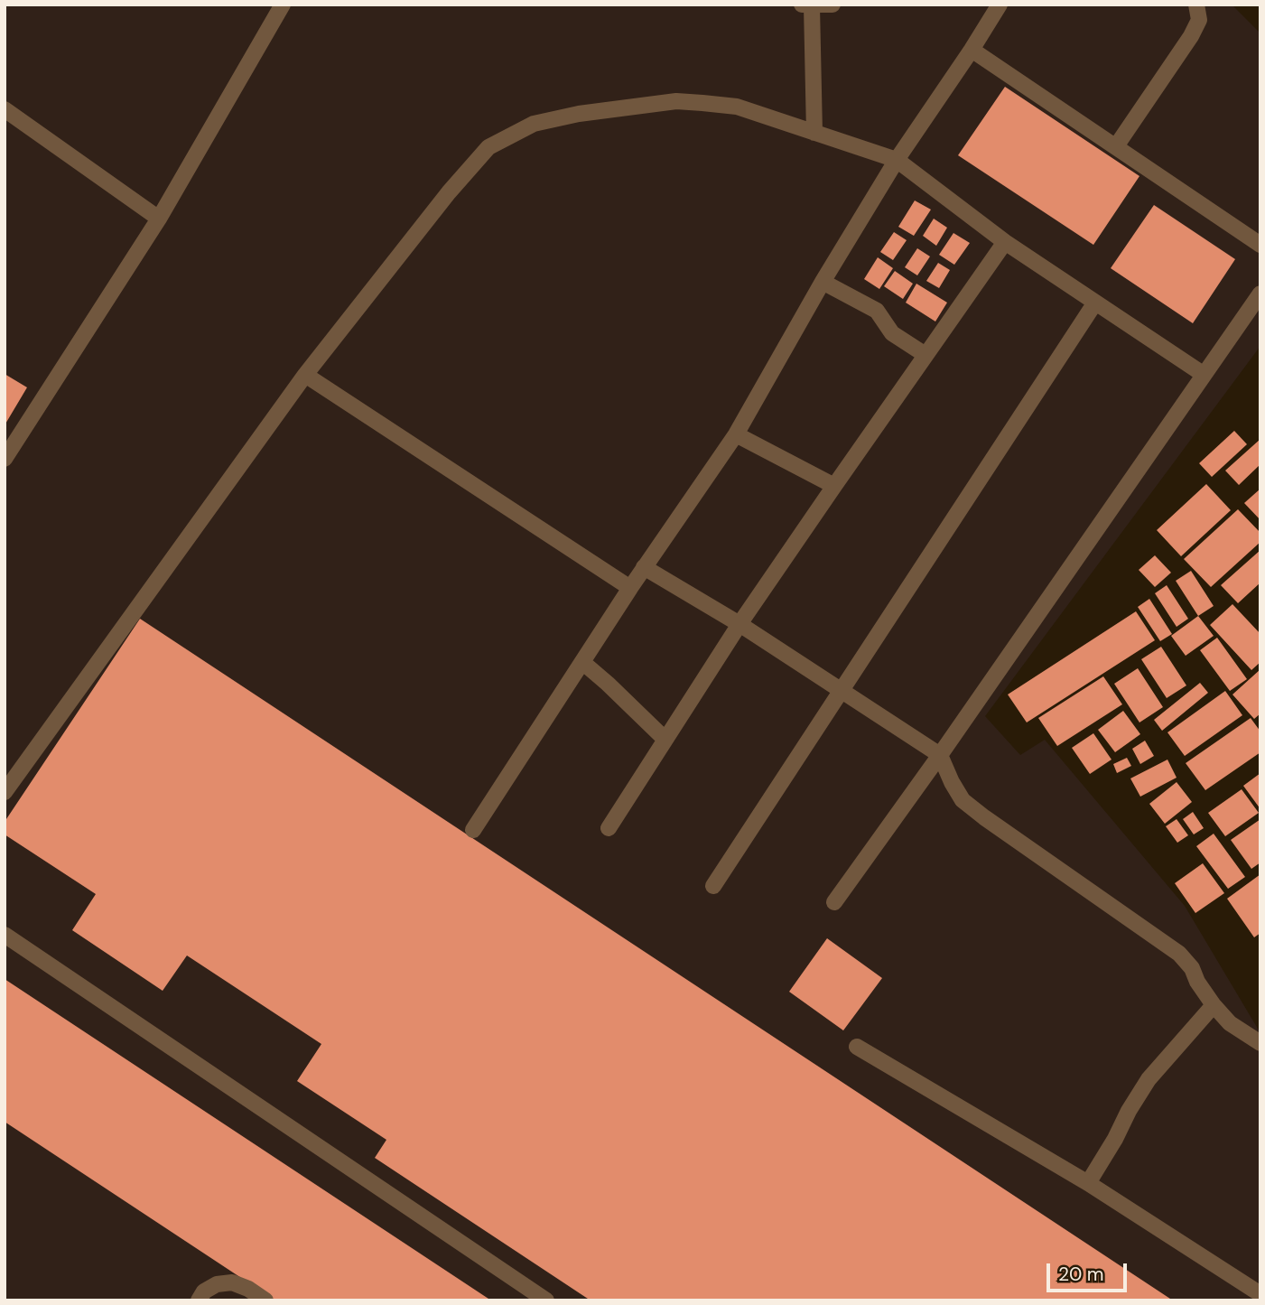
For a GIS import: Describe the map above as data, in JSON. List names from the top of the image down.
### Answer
{
  "scale_bar": "20 m"
}
